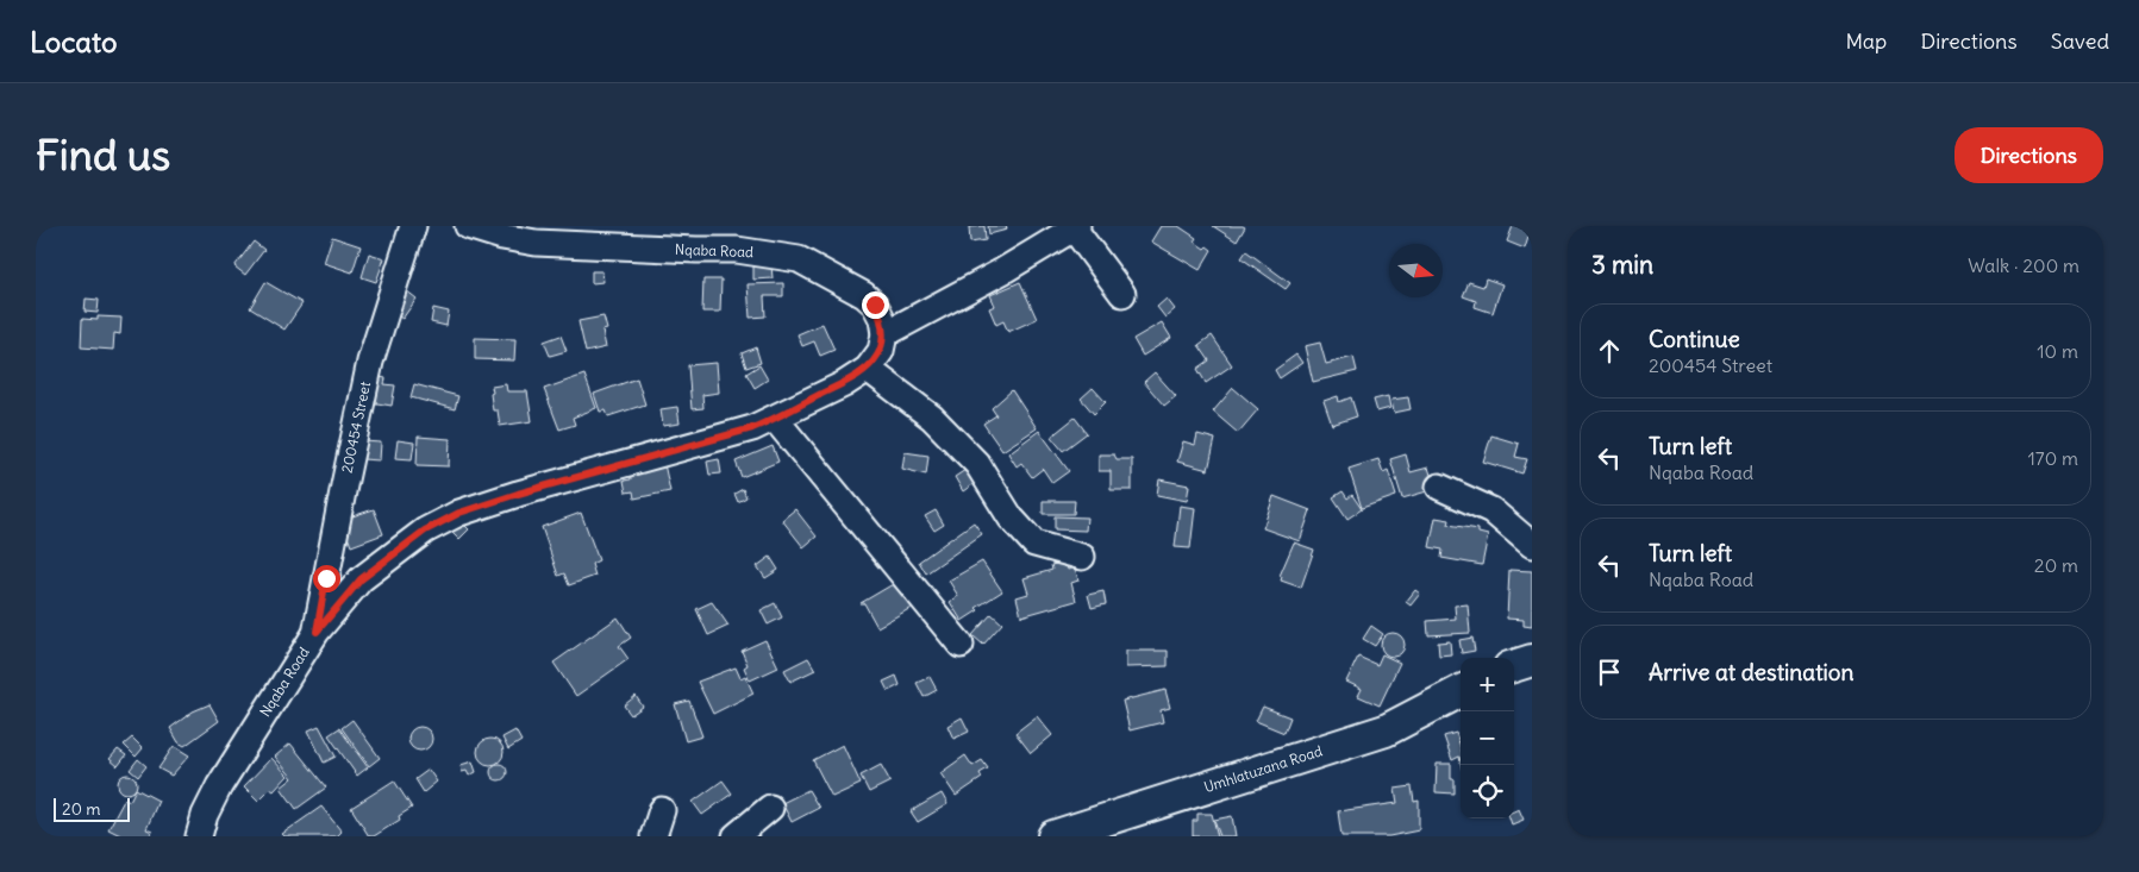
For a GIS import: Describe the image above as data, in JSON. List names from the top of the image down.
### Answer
{
  "streets": {
    "street": ["Nqaba Road", "200454 Street", "Umhlatuzana Road"]
  },
  "crossings": [
    ["Nqaba Road", "200454 Street"]
  ],
  "scale_bar": "20 m",
  "north": "right",
  "page": {
    "header": "Locato",
    "nav": ["Map", "Directions", "Saved"],
    "buttons": "Directions",
    "title": "Find us",
    "heading": ["3 min", "Walk · 200 m"],
    "list": [
      ["Continue", "200454 Street", "10 m"],
      ["Turn left", "Nqaba Road", "170 m"],
      ["Turn left", "Nqaba Road", "20 m"],
      "Arrive at destination"
    ],
    "map_buttons": ["+", "−"],
    "scale": "20 m"
  }
}
